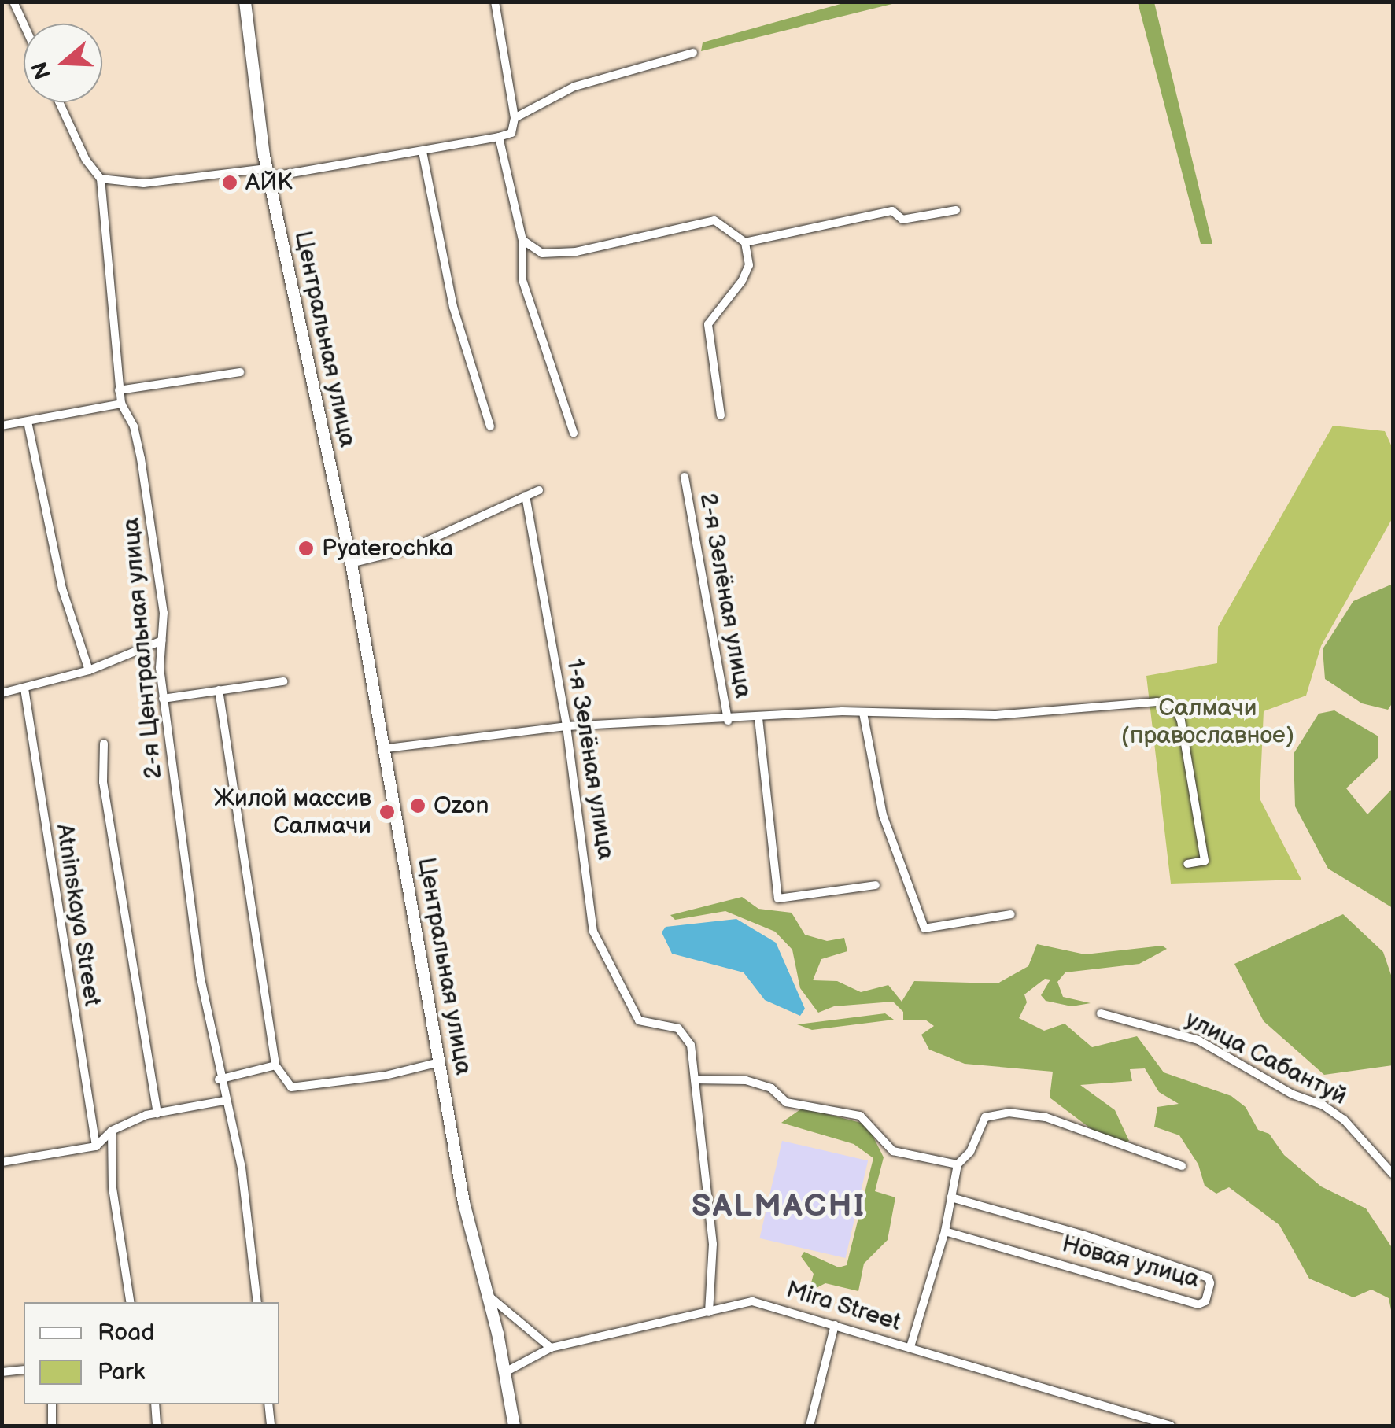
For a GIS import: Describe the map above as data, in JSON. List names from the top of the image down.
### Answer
{
  "streets": {
    "street": [
      "Центральная улица",
      "2-я Зелёная улица",
      "2-я Центральная улица",
      "1-я Зелёная улица",
      "Atninskaya Street",
      "улица Сабантуй",
      "Новая улица",
      "Mira Street"
    ]
  },
  "crossings": [
    ["Центральная улица", "Mira Street"]
  ],
  "districts": ["SALMACHI"],
  "parks": ["Салмачи (православное)"],
  "places": [
    "АЙК",
    "Pyaterochka",
    "Ozon",
    "Жилой массив Салмачи"
  ],
  "legend": ["Road", "Park"],
  "north": "left"
}
